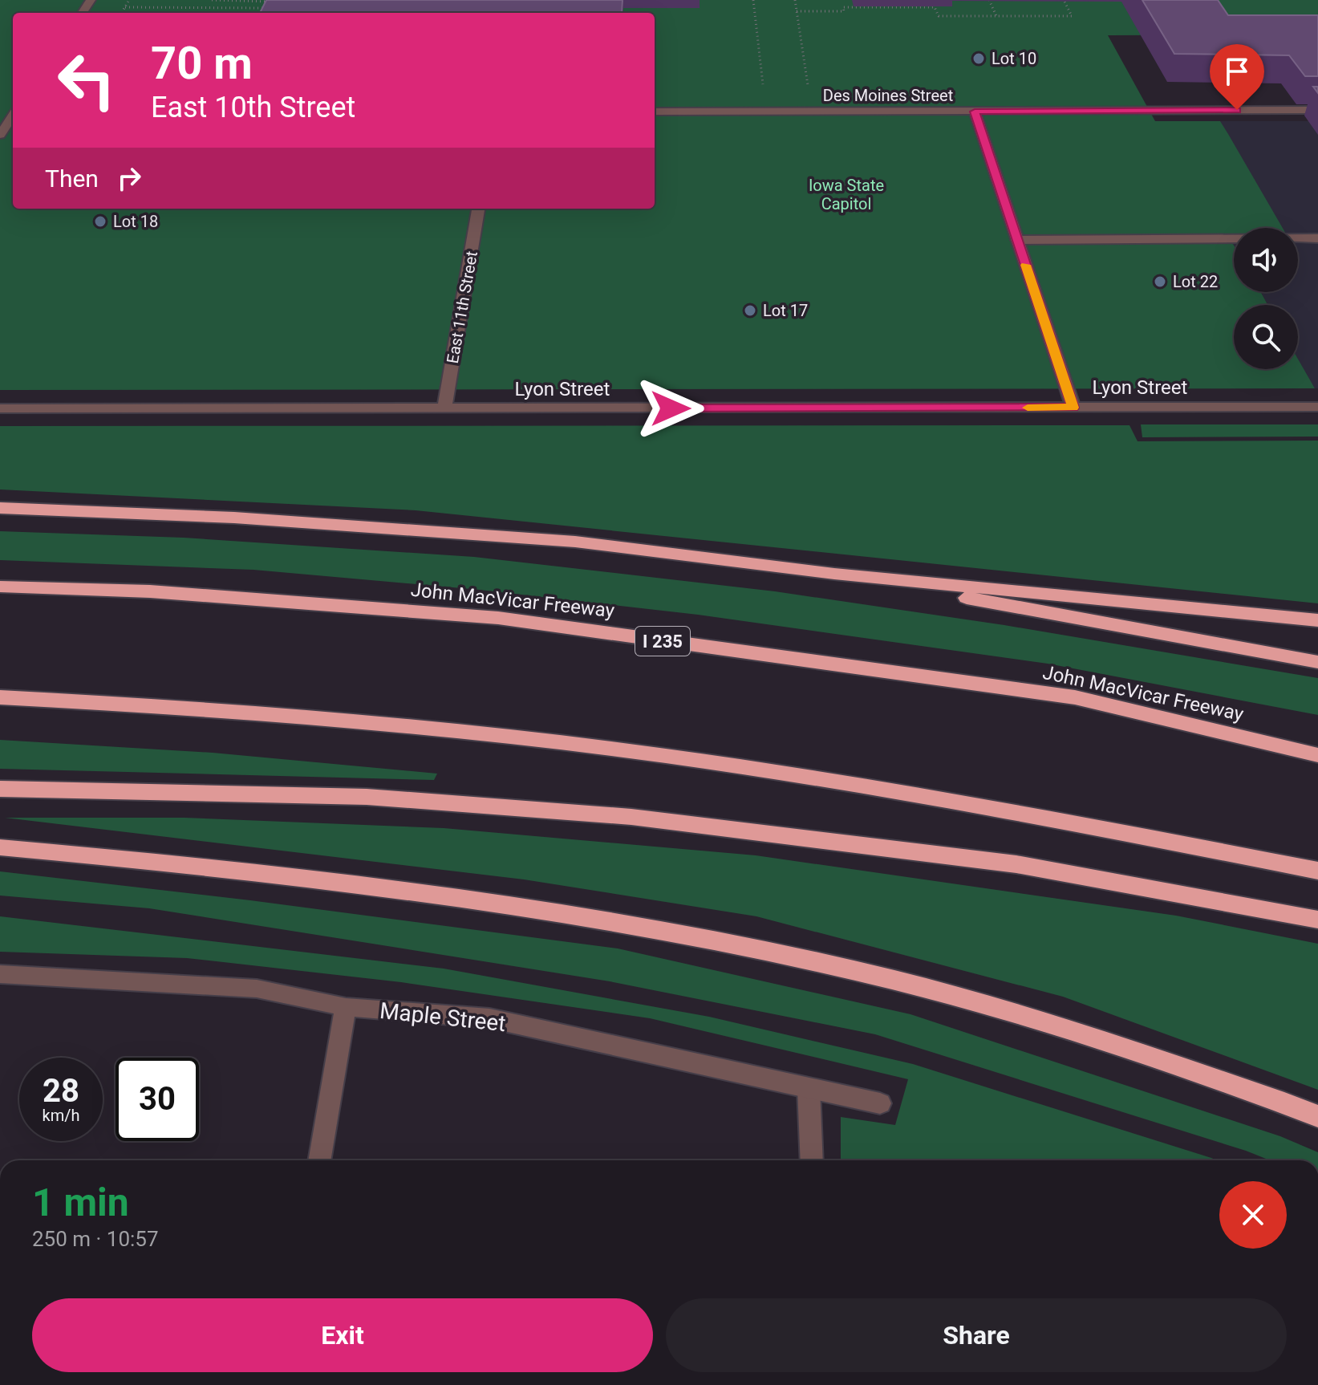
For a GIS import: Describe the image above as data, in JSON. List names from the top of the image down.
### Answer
{
  "streets": {
    "highway": ["John MacVicar Freeway", "I 235"],
    "street": [
      "Des Moines Street",
      "East 11th Street",
      "Lyon Street",
      "Maple Street"
    ]
  },
  "crossings": [
    ["East 11th Street", "Lyon Street"]
  ],
  "parks": ["Iowa State Capitol"],
  "places": [
    "Lot 10",
    "Lot 18",
    "Lot 22",
    "Lot 17"
  ],
  "page": {
    "turn": ["70 m", "East 10th Street"],
    "then": "Then",
    "speed": "28 km/h",
    "limit": "30",
    "heading": ["1 min", "250 m · 10:57"],
    "buttons": ["Exit", "Share"]
  }
}
